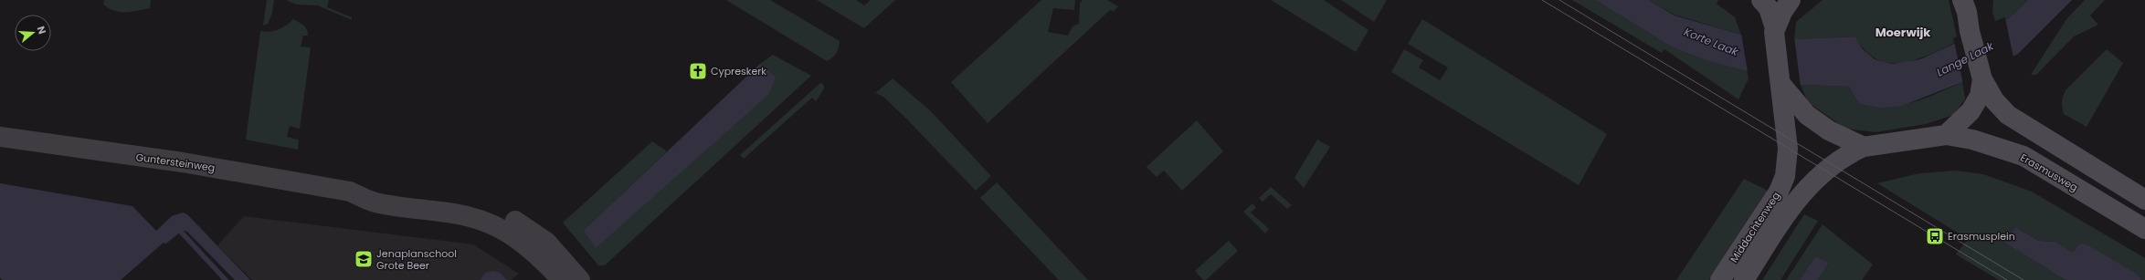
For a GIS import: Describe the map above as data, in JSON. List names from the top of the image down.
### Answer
{
  "streets": {
    "main road": ["Erasmusweg", "Middachtenweg"],
    "street": ["Guntersteinweg"]
  },
  "districts": ["Moerwijk"],
  "water": ["Korte Laak", "Lange Laak"],
  "places": {
    "church": ["Cypreskerk"],
    "bus stop": ["Erasmusplein"],
    "school or university": ["Jenaplanschool Grote Beer"]
  },
  "north": "right"
}
